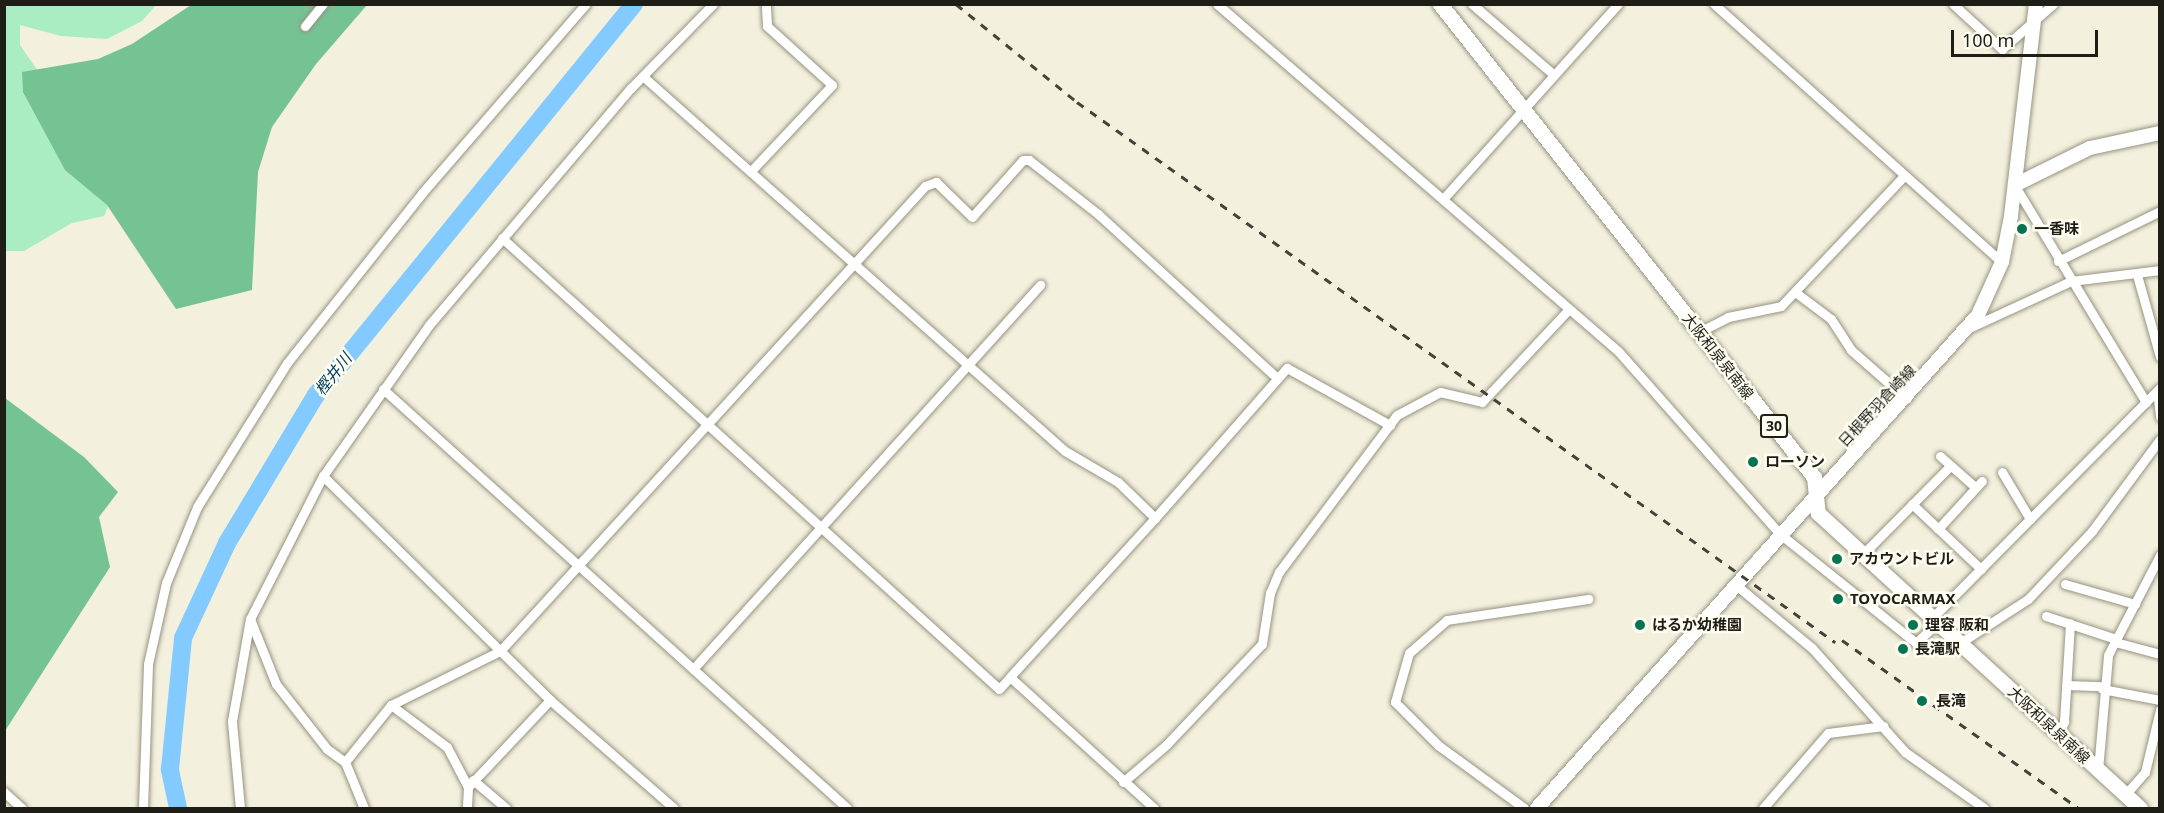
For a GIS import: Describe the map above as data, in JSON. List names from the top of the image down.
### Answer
{
  "streets": {
    "main road": ["大阪和泉泉南線", "日根野羽倉崎線", "30"]
  },
  "crossings": [
    ["大阪和泉泉南線", "日根野羽倉崎線"]
  ],
  "water": ["樫井川"],
  "places": [
    "一香味",
    "ローソン",
    "アカウントビル",
    "TOYOCARMAX",
    "はるか幼稚園",
    "理容 阪和",
    "長滝駅",
    "長滝"
  ],
  "scale_bar": "100 m"
}
